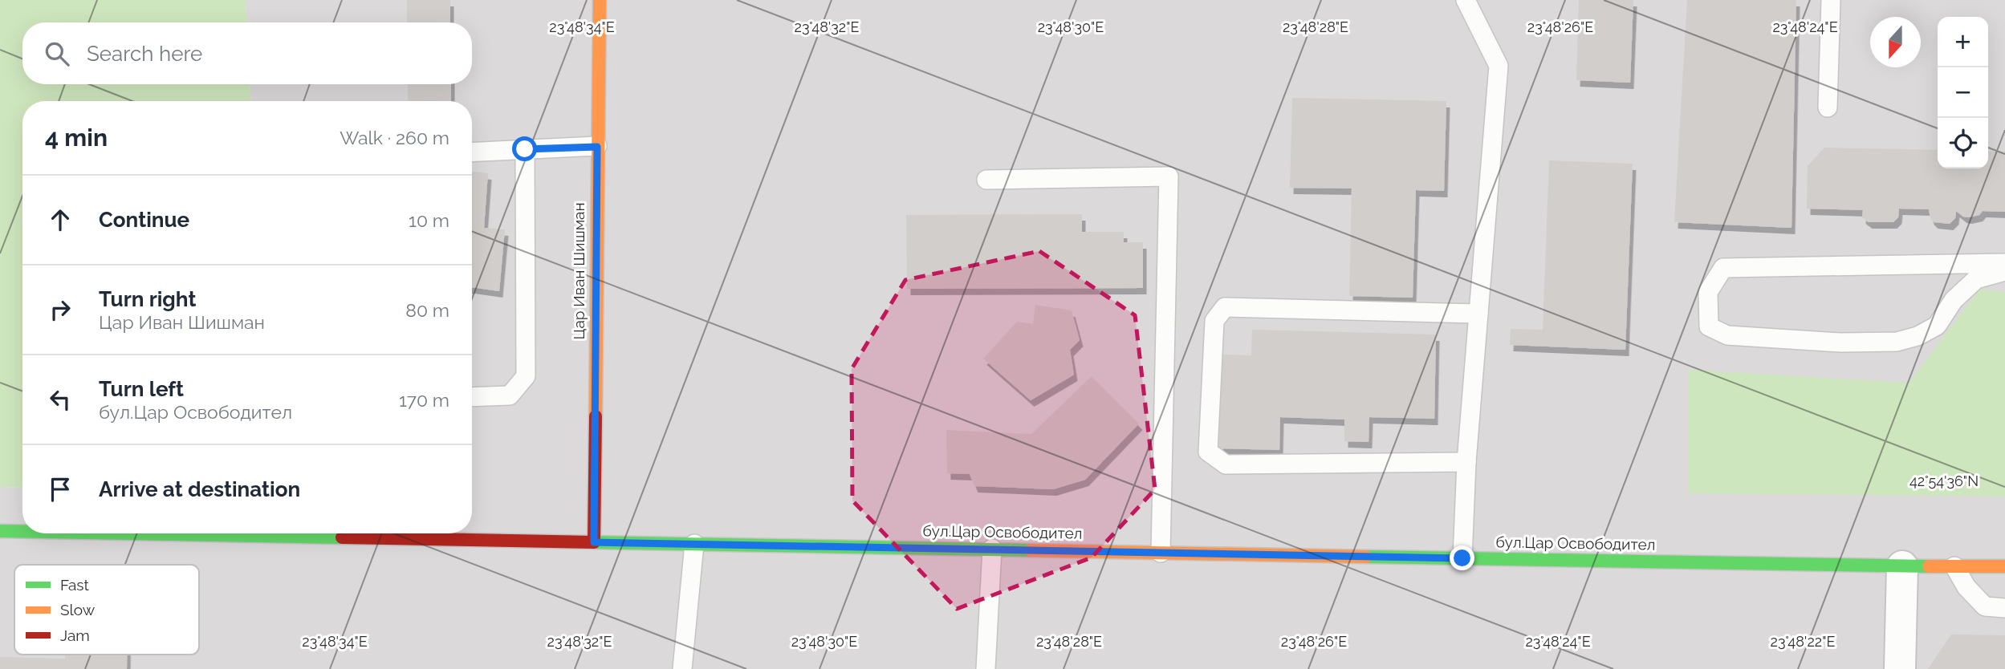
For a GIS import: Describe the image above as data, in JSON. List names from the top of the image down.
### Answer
{
  "streets": {
    "street": ["Цар Иван Шишман", "бул.Цар Освободител"]
  },
  "crossings": [
    ["Цар Иван Шишман", "бул.Цар Освободител"]
  ],
  "legend": ["Fast", "Slow", "Jam"],
  "north": "bottom",
  "page": {
    "map_buttons": ["+", "−"],
    "search": "Search here",
    "heading": ["4 min", "Walk · 260 m"],
    "list": [
      ["Continue", "10 m"],
      ["Turn right", "Цар Иван Шишман", "80 m"],
      ["Turn left", "бул.Цар Освободител", "170 m"],
      "Arrive at destination"
    ]
  },
  "coordinates": [
    "23°48'34\"E",
    "23°48'32\"E",
    "23°48'30\"E",
    "23°48'28\"E",
    "23°48'26\"E",
    "23°48'24\"E",
    "42°54'36\"N",
    "23°48'22\"E"
  ]
}
